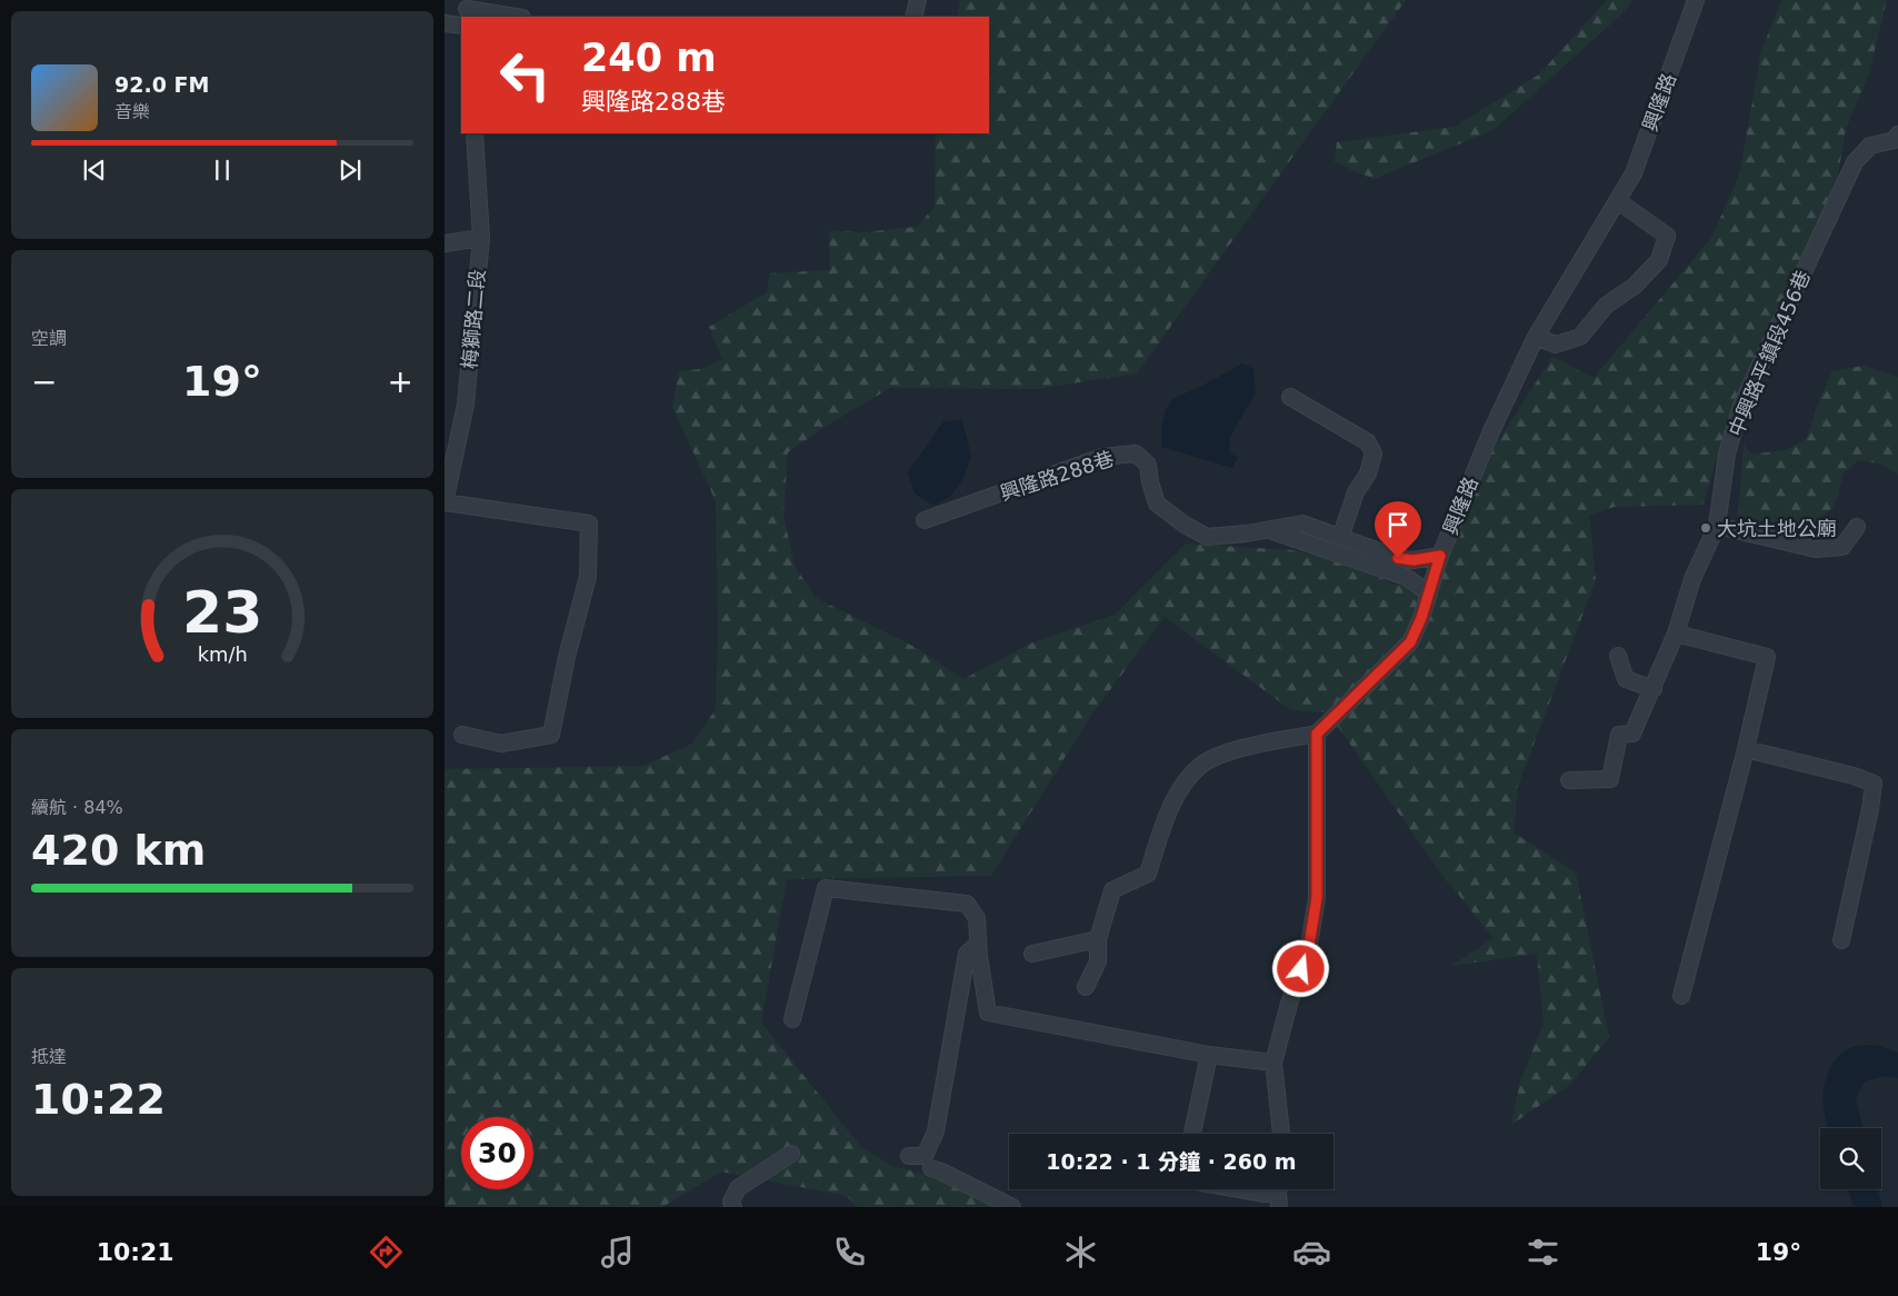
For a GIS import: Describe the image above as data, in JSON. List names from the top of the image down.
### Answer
{
  "streets": {
    "street": [
      "興隆路",
      "梅獅路二段",
      "中興路平鎮段456巷",
      "興隆路288巷"
    ]
  },
  "crossings": [
    ["興隆路", "興隆路288巷"]
  ],
  "places": ["大坑土地公廟"],
  "page": {
    "turn": ["240 m", "興隆路288巷"],
    "song": ["92.0 FM", "音樂"],
    "tile": [
      "空調",
      ["續航 · 84%", "420 km"],
      ["抵達", "10:22"]
    ],
    "heat": ["−", "19°", "+"],
    "limit": "30",
    "trip": "10:22 · 1 分鐘 · 260 m",
    "tabs": ["10:21", "19°"],
    "gauge": ["23", "km/h"]
  }
}
